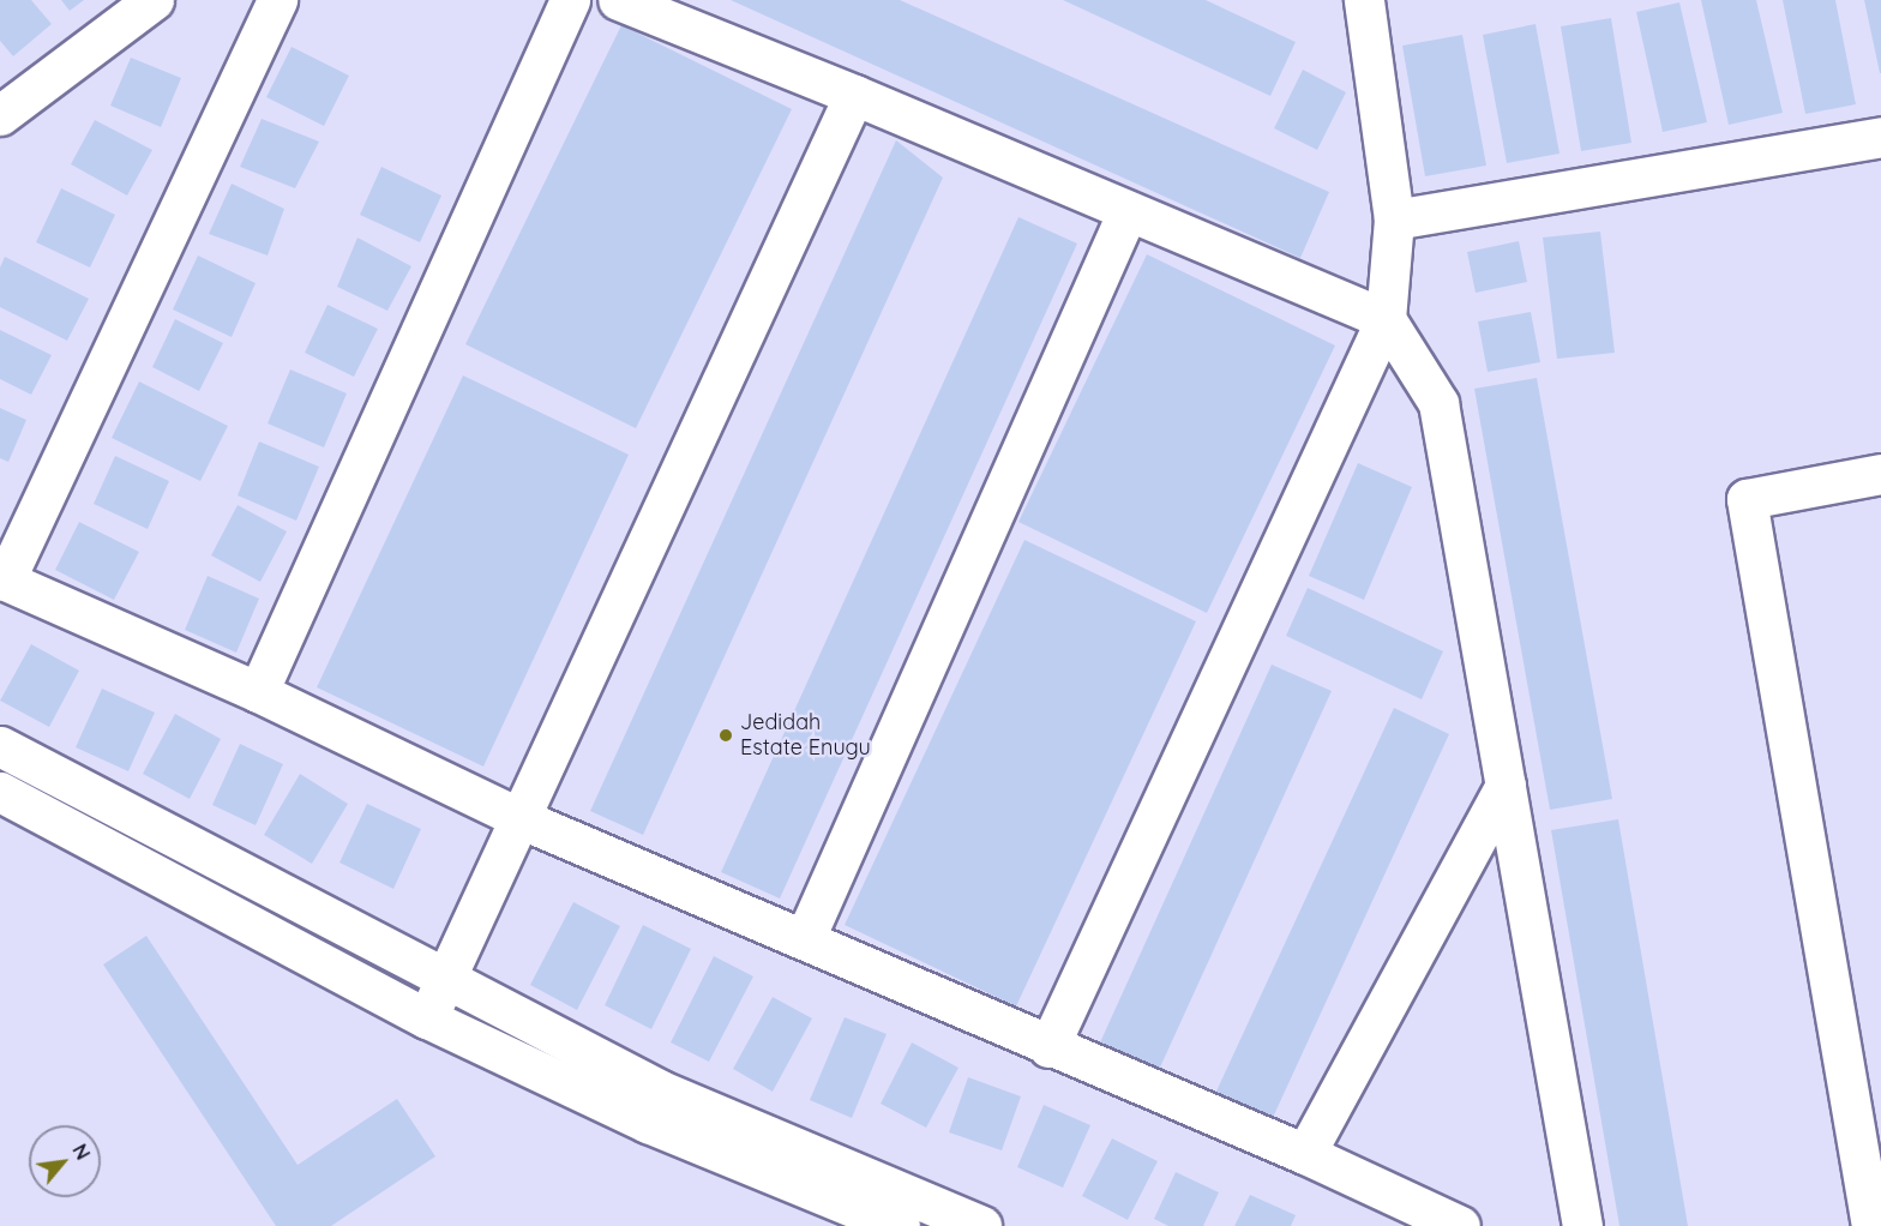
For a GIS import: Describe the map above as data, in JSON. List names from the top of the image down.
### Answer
{
  "places": ["Jedidah Estate Enugu"],
  "north": "top right"
}
